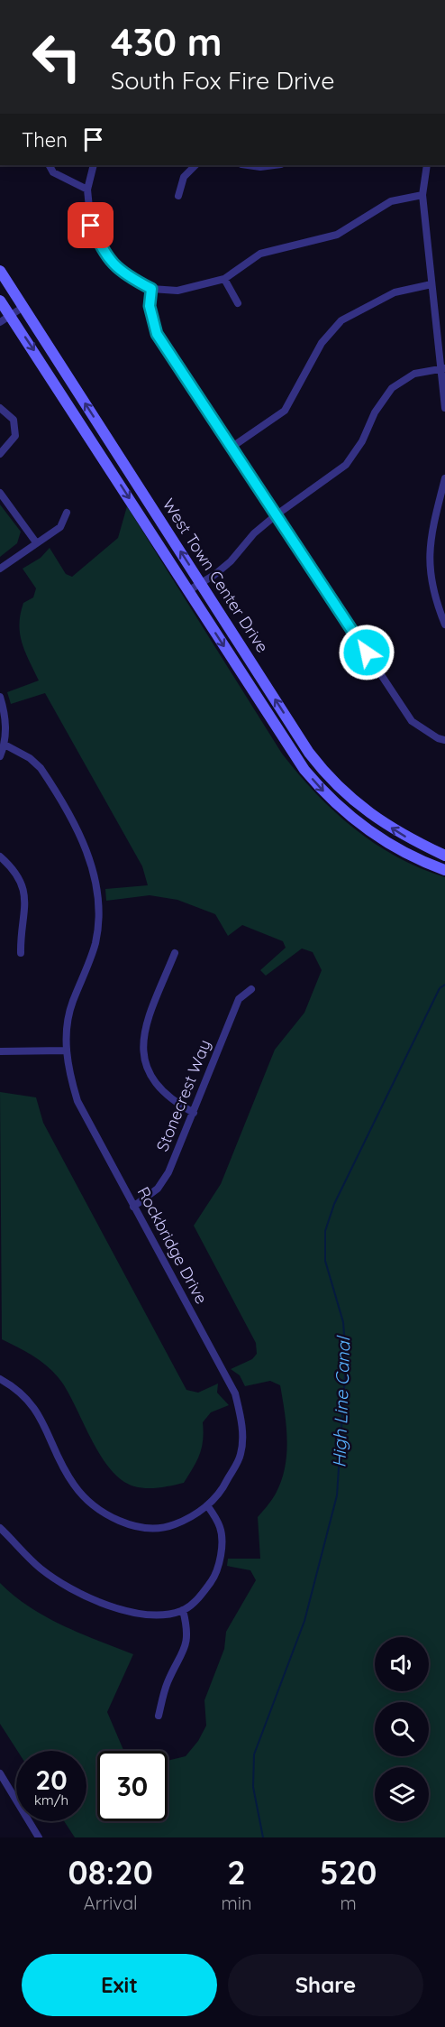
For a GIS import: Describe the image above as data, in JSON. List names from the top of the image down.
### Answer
{
  "streets": {
    "street": ["West Town Center Drive", "Stonecrest Way", "Rockbridge Drive"]
  },
  "crossings": [
    ["Stonecrest Way", "Rockbridge Drive"]
  ],
  "water": ["High Line Canal"],
  "page": {
    "turn": ["430 m", "South Fox Fire Drive"],
    "then": "Then",
    "speed": "20 km/h",
    "limit": "30",
    "eta": [
      "08:20",
      "Arrival",
      "2",
      "min",
      "520",
      "m"
    ],
    "buttons": ["Exit", "Share"]
  }
}
